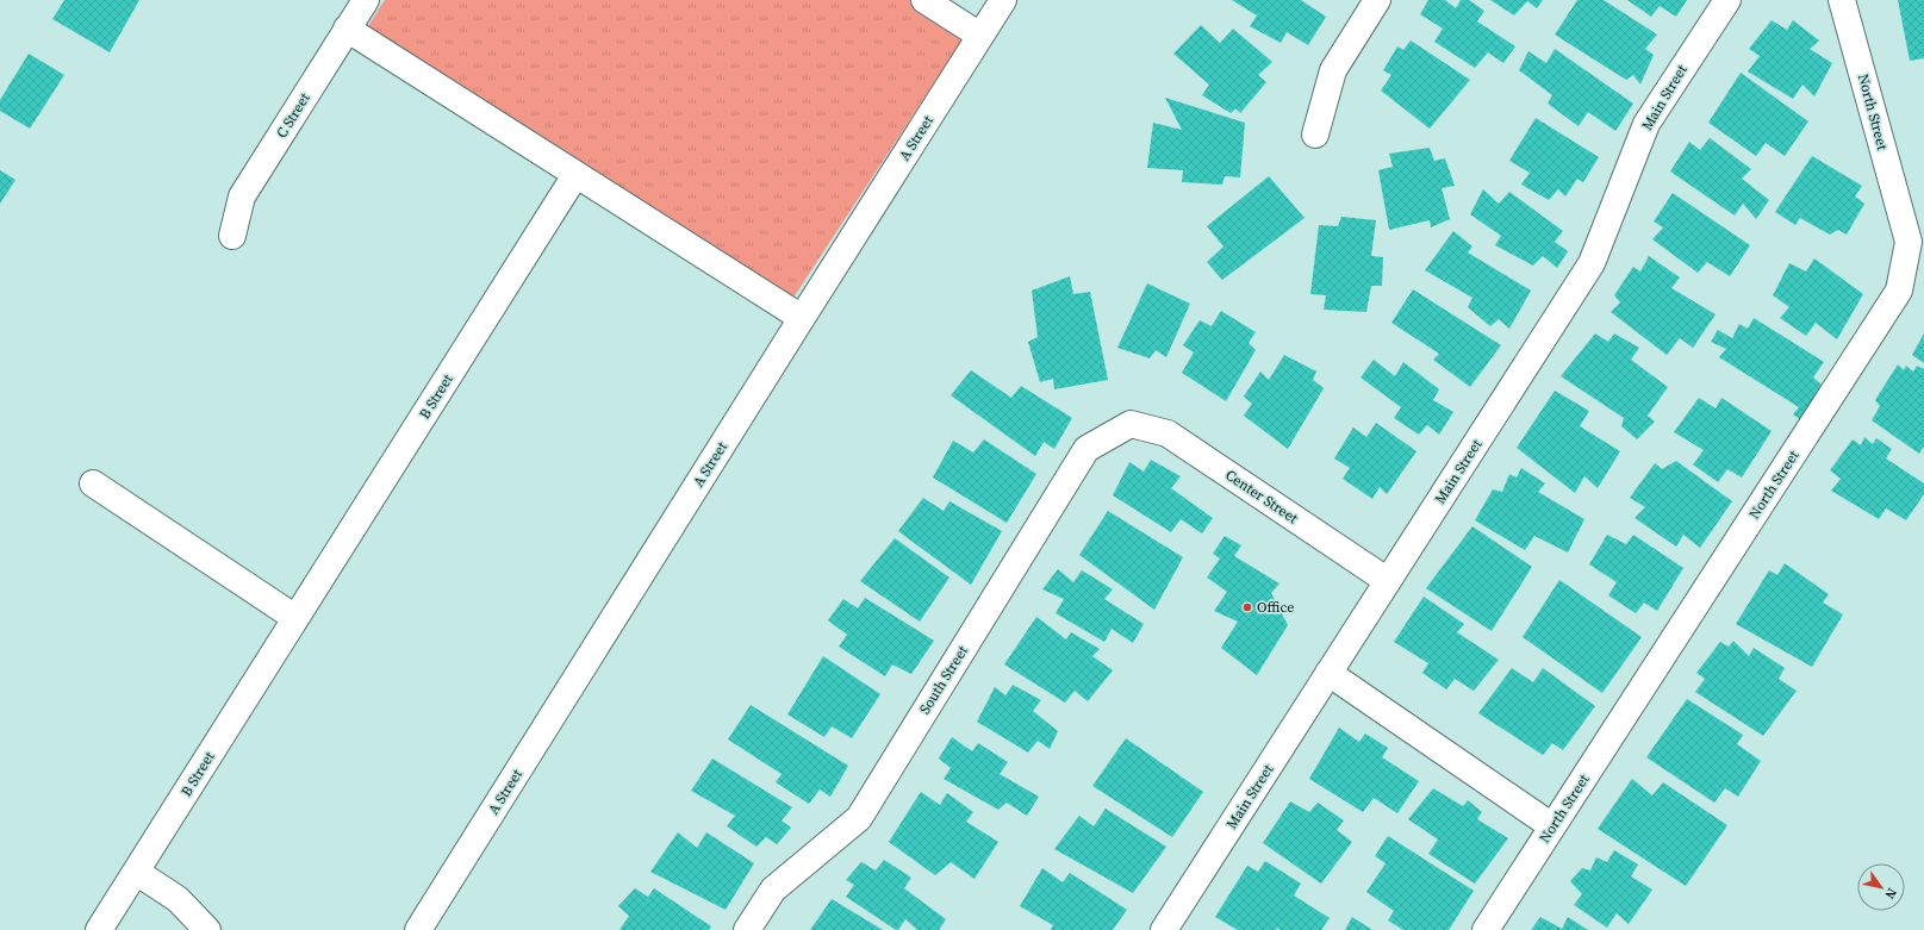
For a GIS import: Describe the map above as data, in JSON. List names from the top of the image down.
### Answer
{
  "streets": {
    "street": [
      "Main Street",
      "North Street",
      "C Street",
      "A Street",
      "B Street",
      "Center Street",
      "South Street"
    ]
  },
  "crossings": [
    ["Main Street", "Center Street"],
    ["Center Street", "South Street"]
  ],
  "places": ["Office"],
  "north": "bottom right"
}
